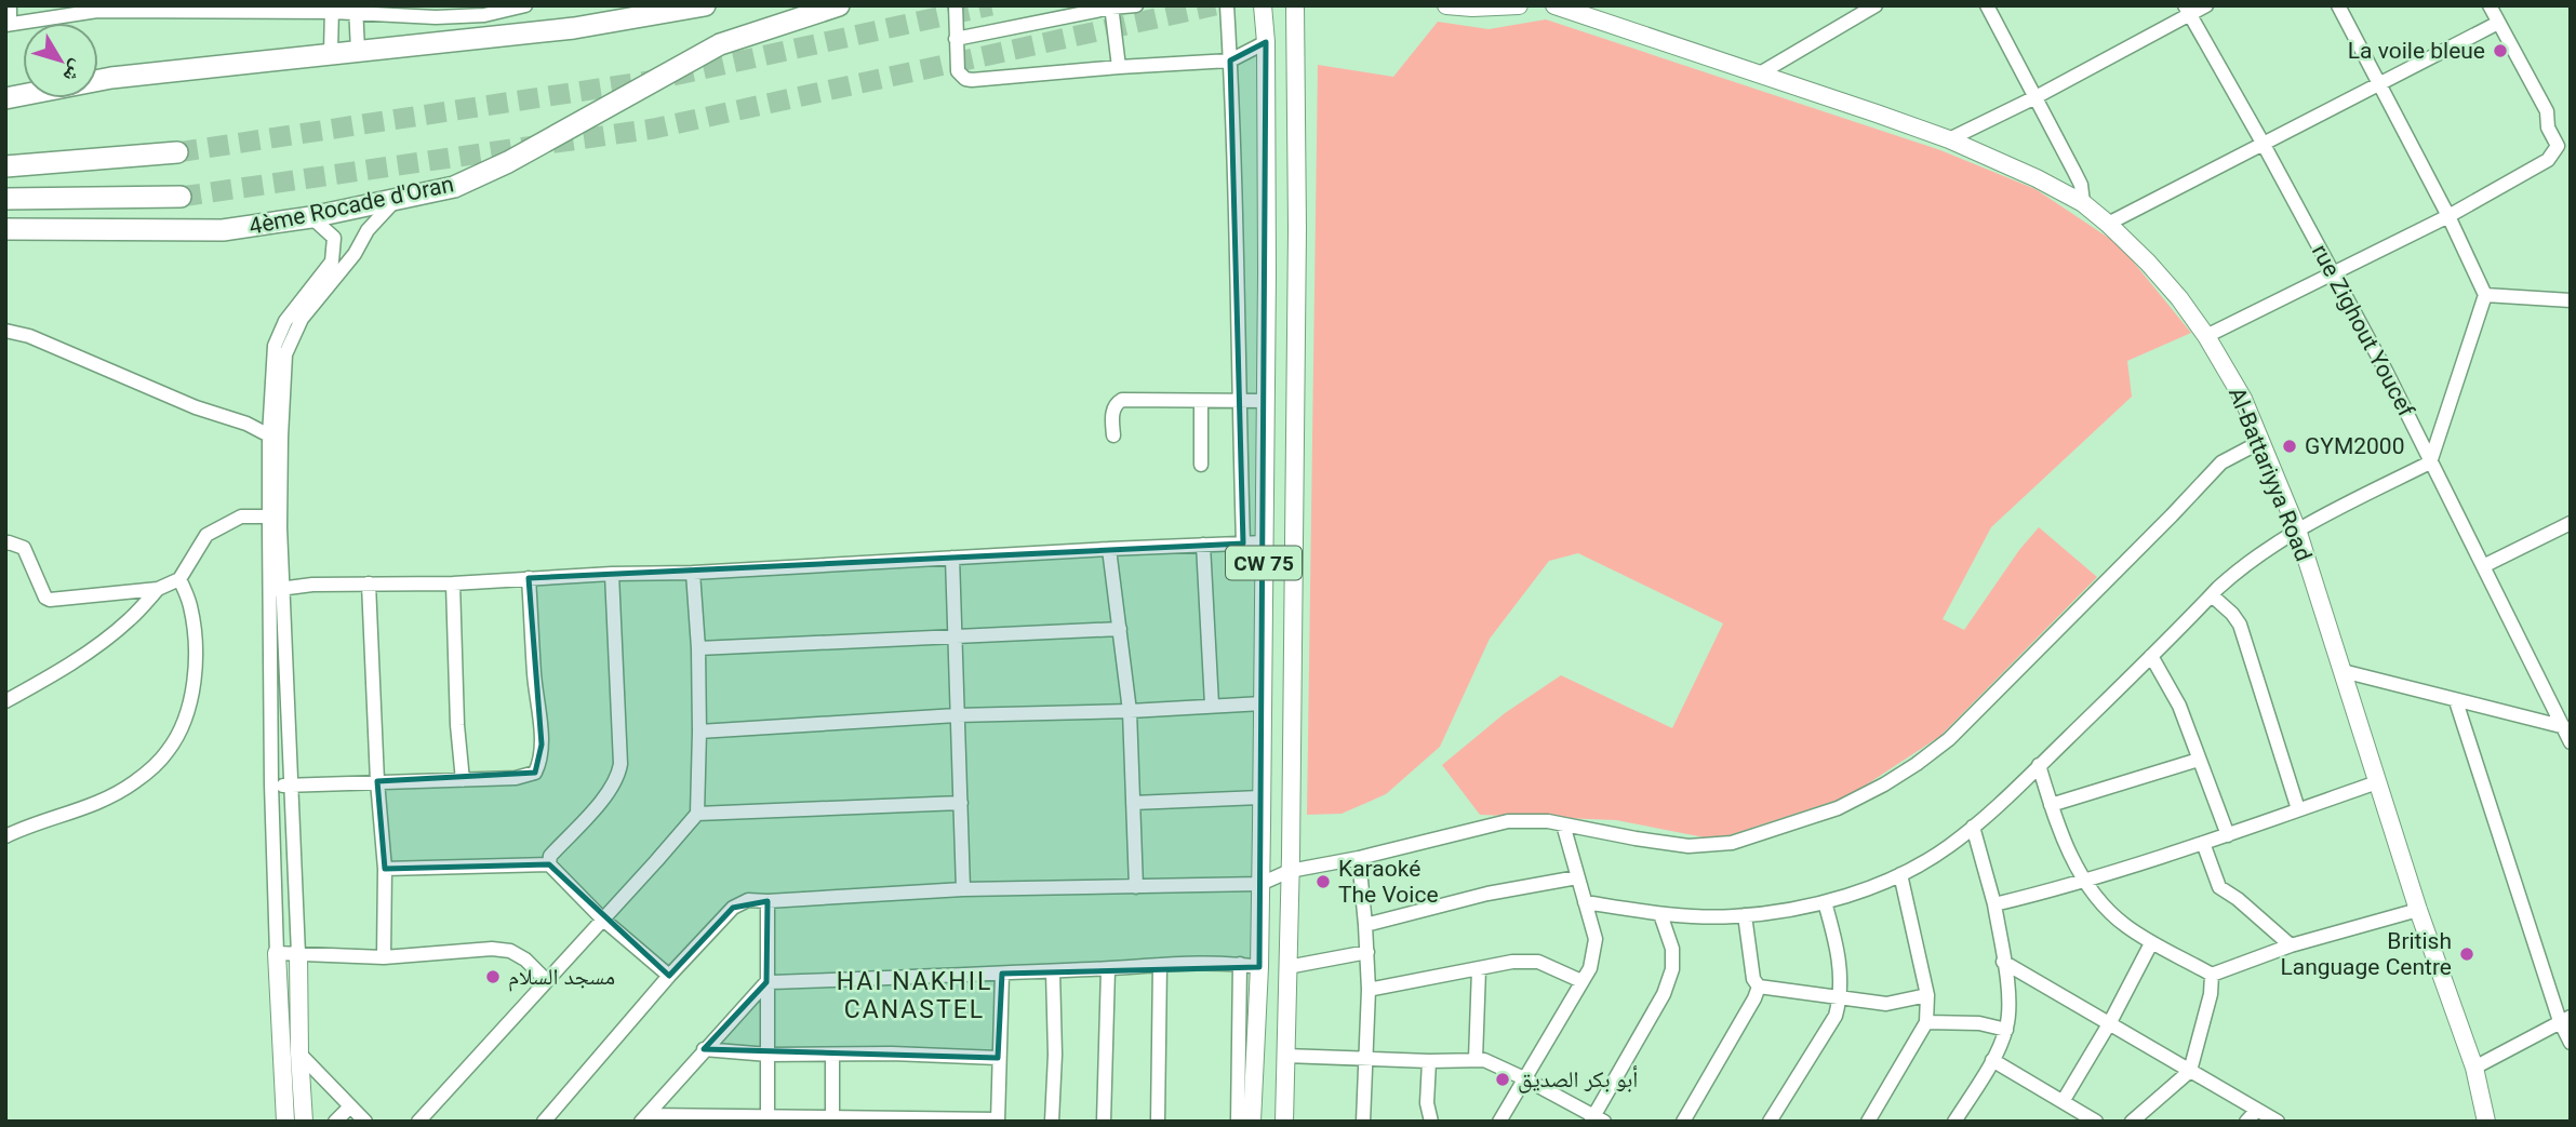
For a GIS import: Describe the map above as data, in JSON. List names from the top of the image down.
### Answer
{
  "streets": {
    "highway": ["4ème Rocade d'Oran"],
    "main road": ["Al-Battariyya Road", "CW 75"],
    "street": ["rue Zighout Youcef"]
  },
  "districts": ["HAI NAKHIL CANASTEL"],
  "places": [
    "La voile bleue",
    "GYM2000",
    "Karaoké The Voice",
    "British Language Centre",
    "مسجد السلام",
    "أبو بكر الصديق"
  ],
  "north": "bottom right"
}
